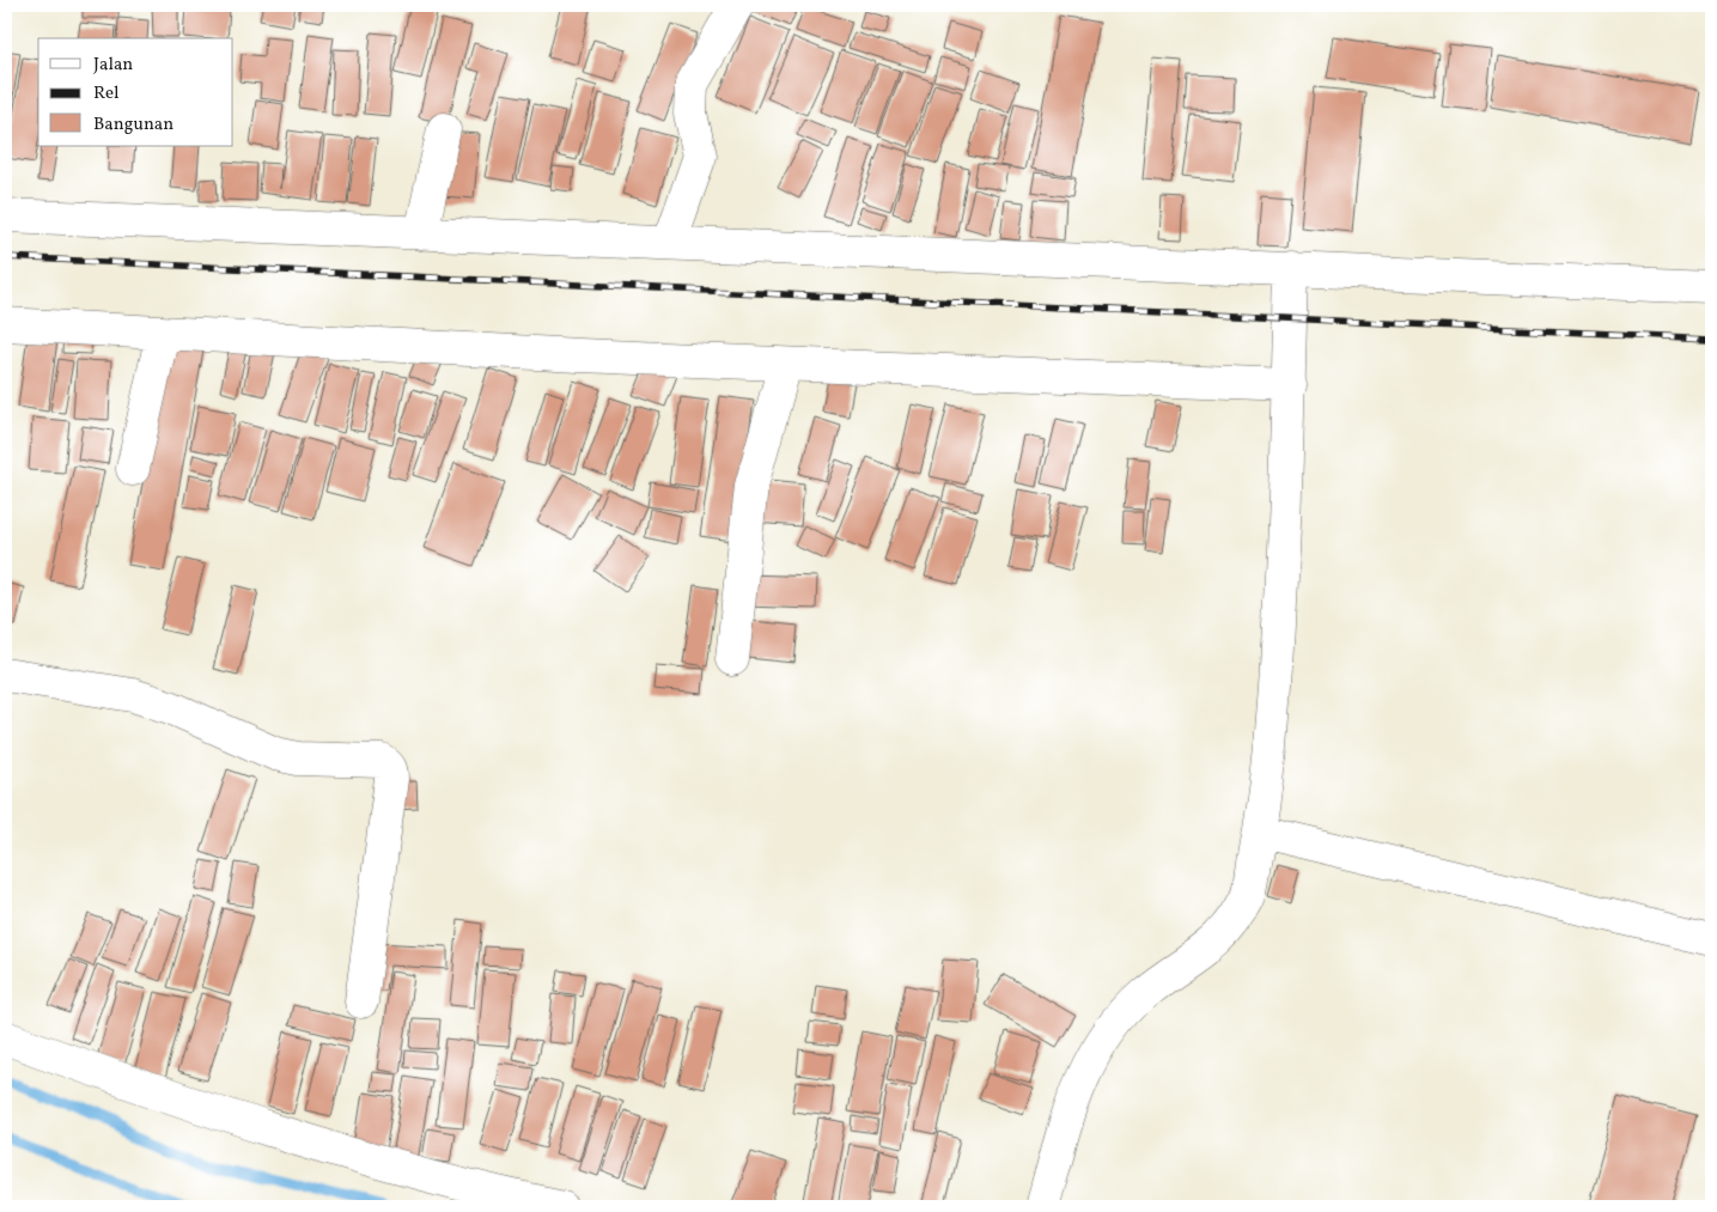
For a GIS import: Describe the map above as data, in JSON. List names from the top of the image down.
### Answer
{
  "legend": ["Jalan", "Rel", "Bangunan"]
}
